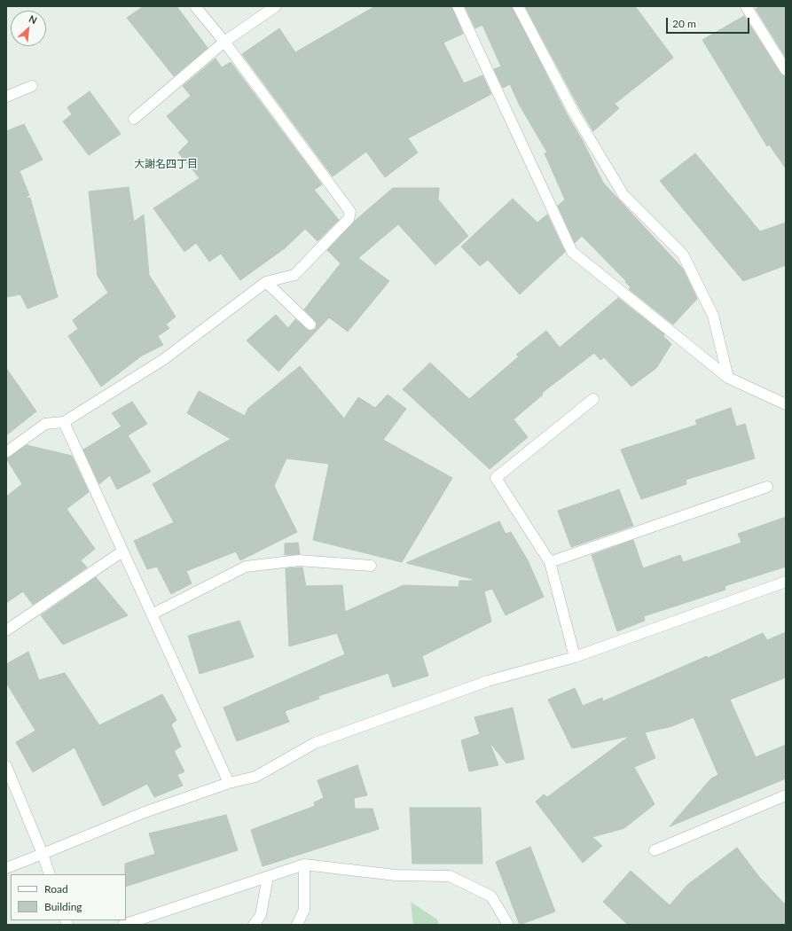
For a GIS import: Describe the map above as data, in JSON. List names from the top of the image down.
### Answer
{
  "districts": ["大謝名四丁目"],
  "legend": ["Road", "Building"],
  "scale_bar": "20 m",
  "north": "top right"
}
